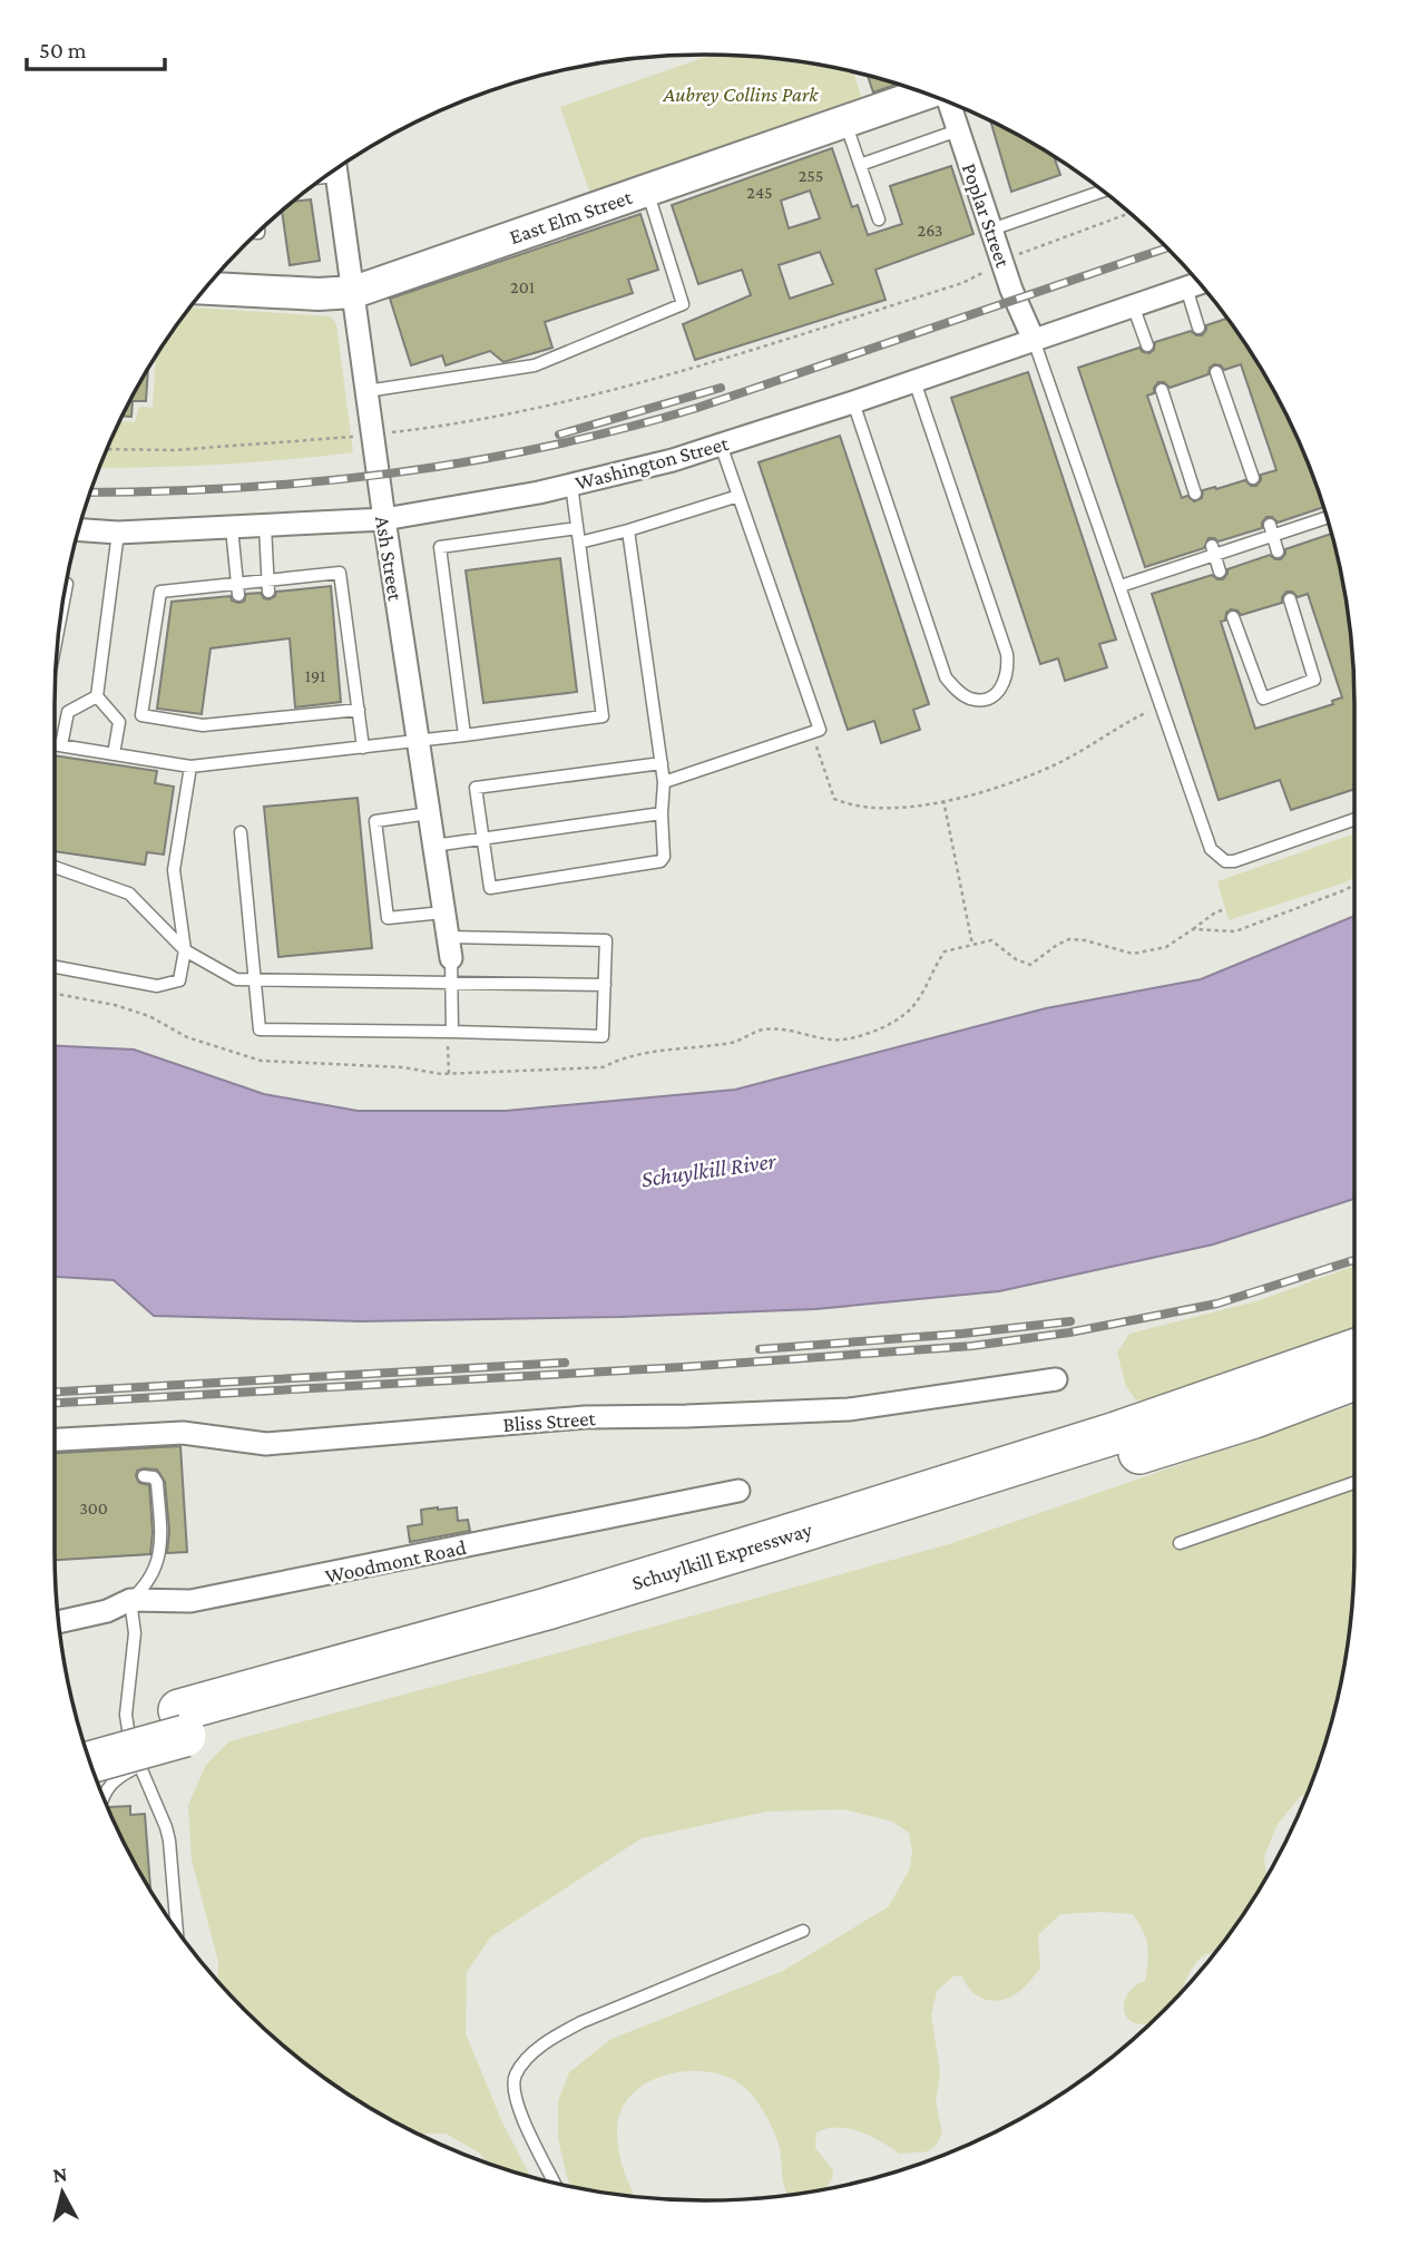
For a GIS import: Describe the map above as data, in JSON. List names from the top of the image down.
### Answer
{
  "streets": {
    "highway": ["Schuylkill Expressway"],
    "main road": ["East Elm Street"],
    "street": [
      "Poplar Street",
      "Washington Street",
      "Ash Street",
      "Bliss Street",
      "Woodmont Road"
    ]
  },
  "crossings": [
    ["Poplar Street", "Washington Street"],
    ["East Elm Street", "Ash Street"],
    ["Washington Street", "Ash Street"]
  ],
  "water": ["Schuylkill River"],
  "parks": ["Aubrey Collins Park"],
  "house_numbers": [
    "255",
    "245",
    "263",
    "201",
    "191",
    "300"
  ],
  "scale_bar": "50 m",
  "north": "top"
}
